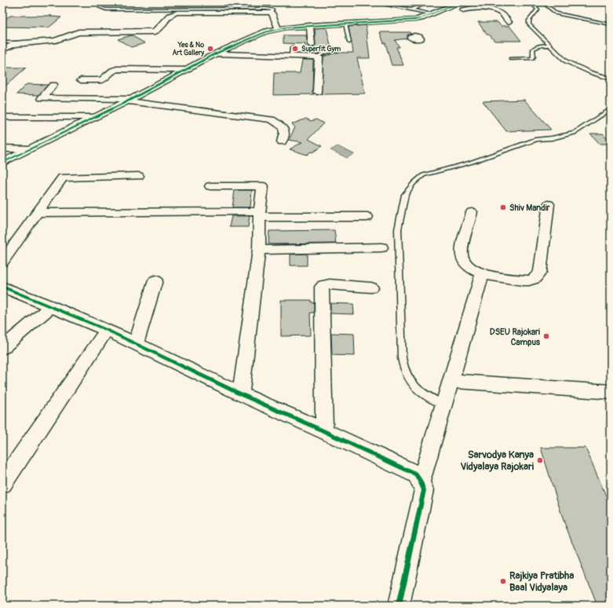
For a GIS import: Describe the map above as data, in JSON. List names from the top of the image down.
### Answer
{
  "places": [
    "Yes & No Art Gallery",
    "Superfit Gym",
    "Shiv Mandir",
    "DSEU Rajokari Campus",
    "Sarvodya Kanya Vidyalaya Rajokari",
    "Rajkiya Pratibha Baal Vidyalaya"
  ]
}
